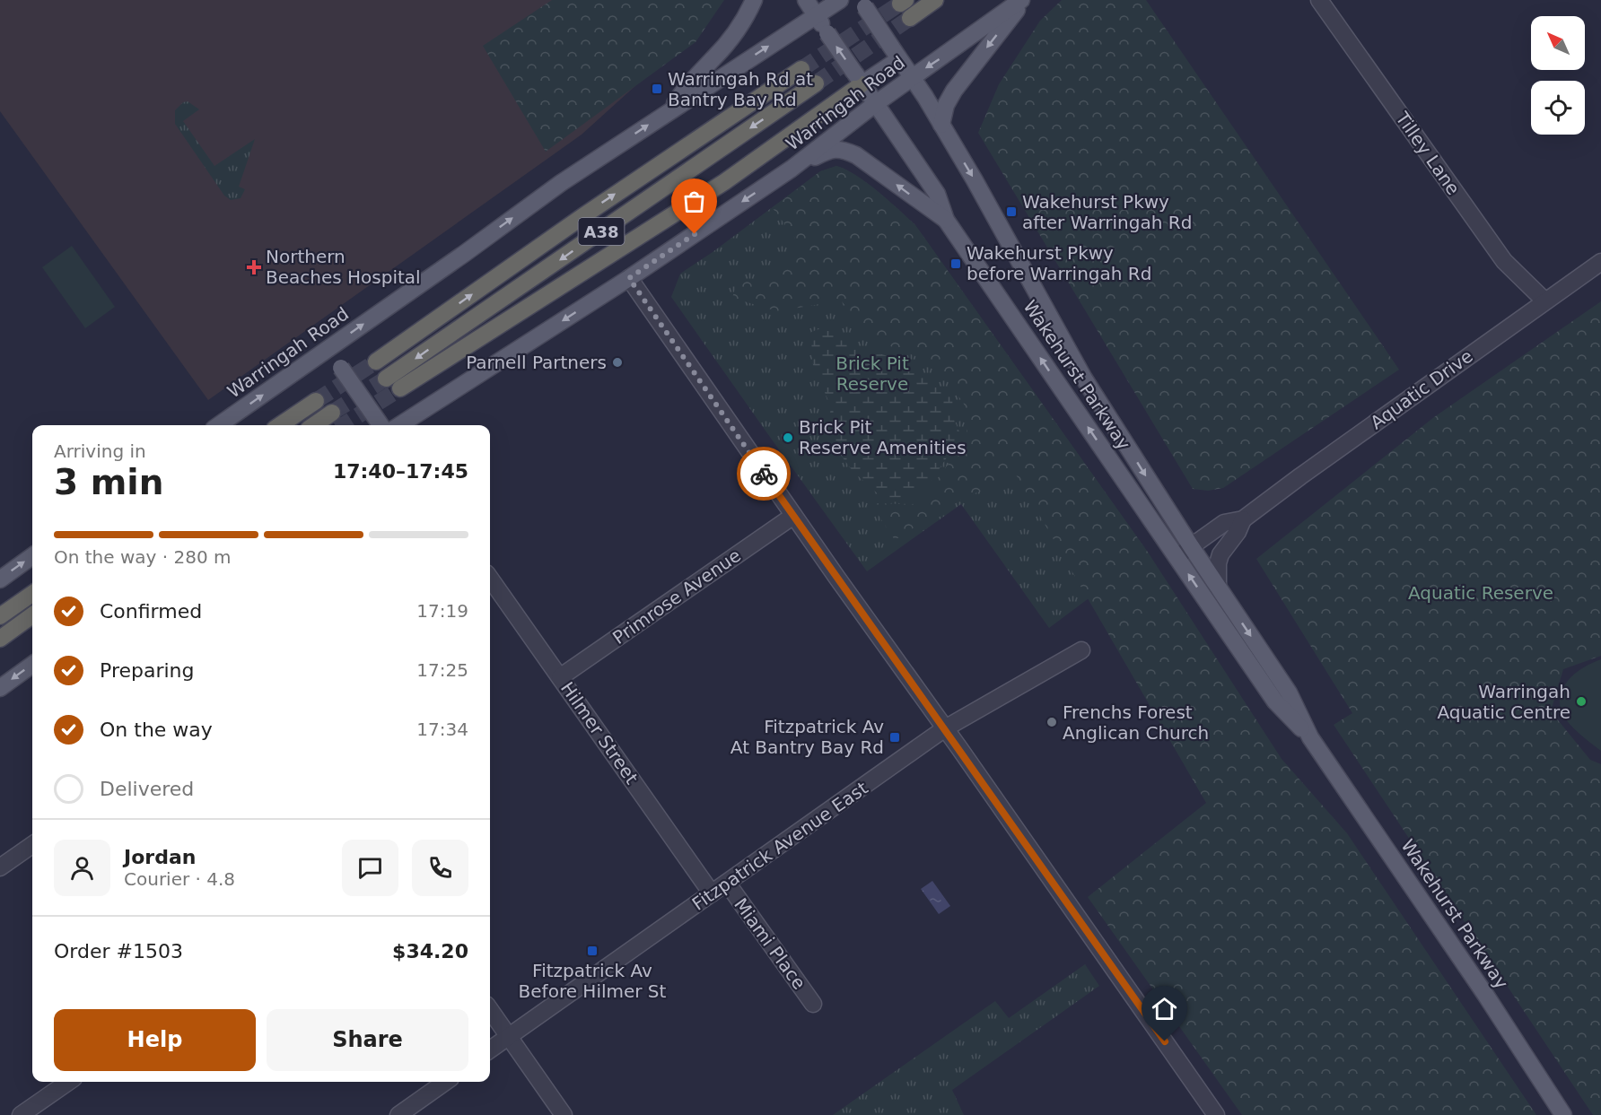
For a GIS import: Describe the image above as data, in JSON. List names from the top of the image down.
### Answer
{
  "streets": {
    "highway": ["Warringah Road", "A38"],
    "main road": ["Wakehurst Parkway"],
    "street": [
      "Tilley Lane",
      "Aquatic Drive",
      "Primrose Avenue",
      "Hilmer Street",
      "Fitzpatrick Avenue East",
      "Miami Place"
    ]
  },
  "crossings": [
    ["Warringah Road", "Wakehurst Parkway"],
    ["Tilley Lane", "Aquatic Drive"],
    ["Wakehurst Parkway", "Aquatic Drive"],
    ["Primrose Avenue", "Hilmer Street"],
    ["Hilmer Street", "Fitzpatrick Avenue East"],
    ["Fitzpatrick Avenue East", "Miami Place"]
  ],
  "parks": ["Brick Pit Reserve", "Aquatic Reserve"],
  "places": {
    "transit": [
      "Warringah Rd at Bantry Bay Rd",
      "Wakehurst Pkwy after Warringah Rd",
      "Wakehurst Pkwy before Warringah Rd",
      "Fitzpatrick Av At Bantry Bay Rd",
      "Fitzpatrick Av Before Hilmer St"
    ],
    "health": ["Northern Beaches Hospital"],
    "other": [
      "Parnell Partners",
      "Brick Pit Reserve Amenities",
      "Warringah Aquatic Centre",
      "Frenchs Forest Anglican Church"
    ]
  },
  "north": "top left",
  "page": {
    "heading": ["3 min", "Arriving in", "17:40–17:45"],
    "panel": [
      "Jordan",
      "Courier · 4.8",
      "Order #1503",
      "$34.20"
    ],
    "bar": "On the way · 280 m",
    "list": [
      ["Confirmed", "17:19"],
      ["Preparing", "17:25"],
      ["On the way", "17:34"],
      "Delivered"
    ],
    "buttons": ["Help", "Share"]
  }
}
